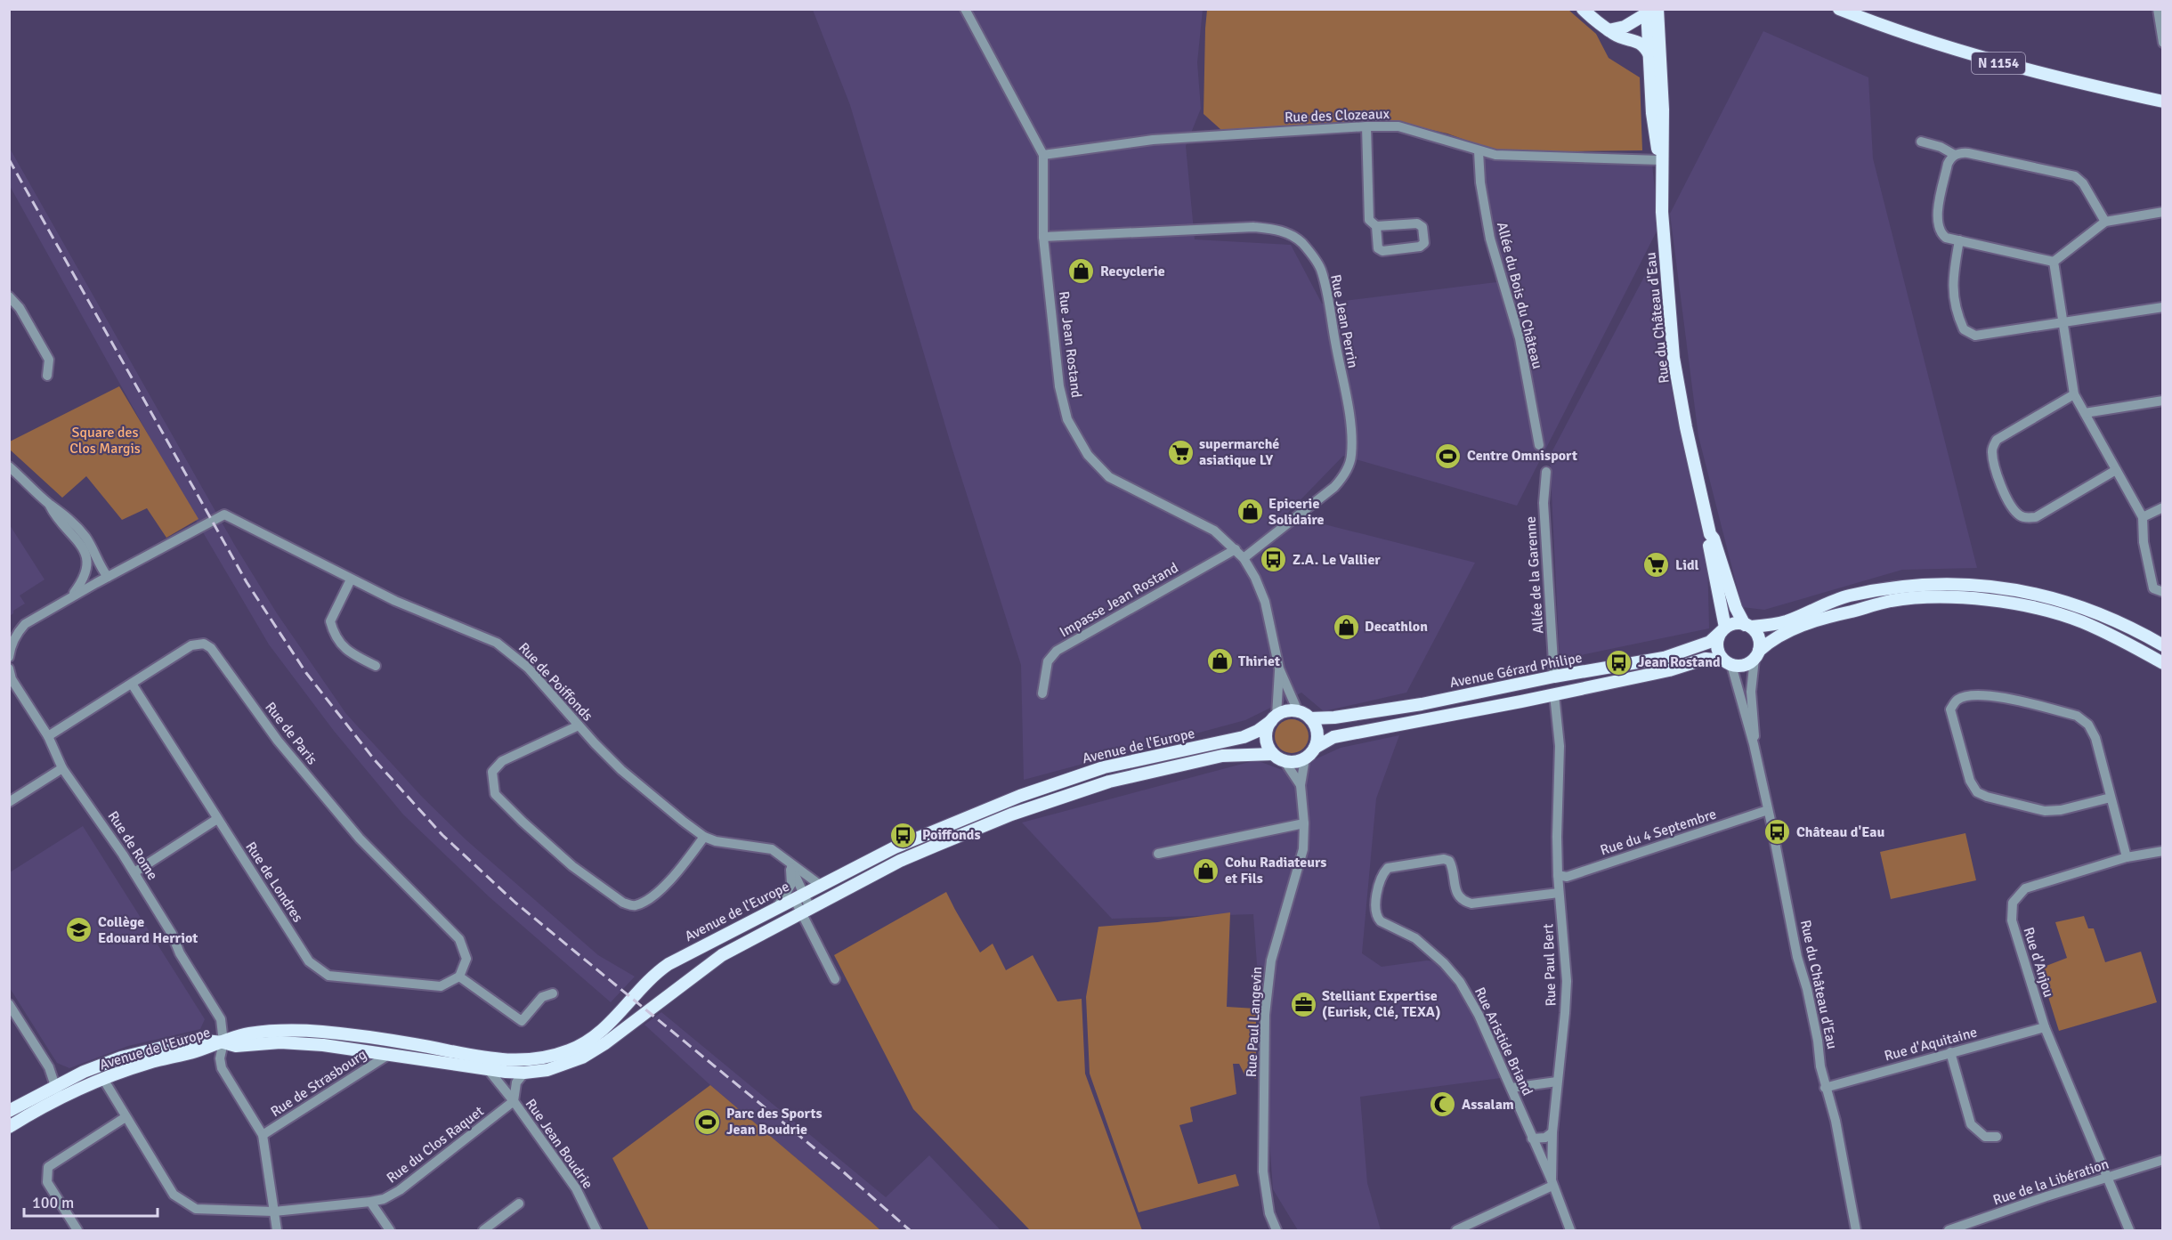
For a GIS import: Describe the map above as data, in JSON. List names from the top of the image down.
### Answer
{
  "streets": {
    "main road": [
      "N 1154",
      "Rue du Château d'Eau",
      "Avenue Gérard Philipe",
      "Avenue de l'Europe"
    ],
    "street": [
      "Rue des Clozeaux",
      "Allée du Bois du Château",
      "Rue Jean Perrin",
      "Rue Jean Rostand",
      "Allée de la Garenne",
      "Impasse Jean Rostand",
      "Rue de Poiffonds",
      "Rue de Paris",
      "Rue du 4 Septembre",
      "Rue de Rome",
      "Rue de Londres",
      "Rue d'Anjou",
      "Rue Paul Bert",
      "Rue Paul Langevin",
      "Rue Aristide Briand",
      "Rue d'Aquitaine",
      "Rue de Strasbourg",
      "Rue Jean Boudrie",
      "Rue du Clos Raquet",
      "Rue de la Libération"
    ]
  },
  "crossings": [
    ["Rue des Clozeaux", "Allée du Bois du Château"],
    ["Rue des Clozeaux", "Rue du Château d'Eau"],
    ["Rue des Clozeaux", "Rue Jean Rostand"],
    ["Rue du Château d'Eau", "Avenue Gérard Philipe"],
    ["Rue du Château d'Eau", "Rue du 4 Septembre"],
    ["Rue du Château d'Eau", "Rue d'Aquitaine"],
    ["Rue Jean Perrin", "Rue Jean Rostand"],
    ["Rue Jean Rostand", "Impasse Jean Rostand"],
    ["Rue Jean Rostand", "Avenue Gérard Philipe"],
    ["Rue Jean Rostand", "Avenue de l'Europe"],
    ["Rue Jean Rostand", "Rue Paul Langevin"],
    ["Allée de la Garenne", "Avenue Gérard Philipe"],
    ["Avenue Gérard Philipe", "Avenue de l'Europe"],
    ["Avenue Gérard Philipe", "Rue Paul Bert"],
    ["Avenue Gérard Philipe", "Rue Paul Langevin"],
    ["Rue de Poiffonds", "Avenue de l'Europe"],
    ["Rue de Paris", "Rue de Rome"],
    ["Rue de Paris", "Rue de Londres"],
    ["Avenue de l'Europe", "Rue de Rome"],
    ["Avenue de l'Europe", "Rue Paul Langevin"],
    ["Avenue de l'Europe", "Rue de Strasbourg"],
    ["Avenue de l'Europe", "Rue Jean Boudrie"],
    ["Avenue de l'Europe", "Rue du Clos Raquet"],
    ["Rue du 4 Septembre", "Rue Paul Bert"],
    ["Rue de Rome", "Rue de Strasbourg"],
    ["Rue d'Anjou", "Rue d'Aquitaine"],
    ["Rue d'Anjou", "Rue de la Libération"],
    ["Rue Paul Bert", "Rue Aristide Briand"],
    ["Rue Jean Boudrie", "Rue du Clos Raquet"]
  ],
  "parks": ["Square des Clos Margis"],
  "places": {
    "shop": [
      "Recyclerie",
      "Epicerie Solidaire",
      "Decathlon",
      "Thiriet",
      "Cohu Radiateurs et Fils"
    ],
    "supermarket": ["supermarché asiatique LY", "Lidl"],
    "sports": ["Centre Omnisport", "Parc des Sports Jean Boudrie"],
    "bus stop": [
      "Z.A. Le Vallier",
      "Jean Rostand",
      "Château d'Eau",
      "Poiffonds"
    ],
    "school or university": ["Collège Edouard Herriot"],
    "office": ["Stelliant Expertise (Eurisk, Clé, TEXA)"],
    "mosque": ["Assalam"]
  },
  "scale_bar": "100 m"
}
